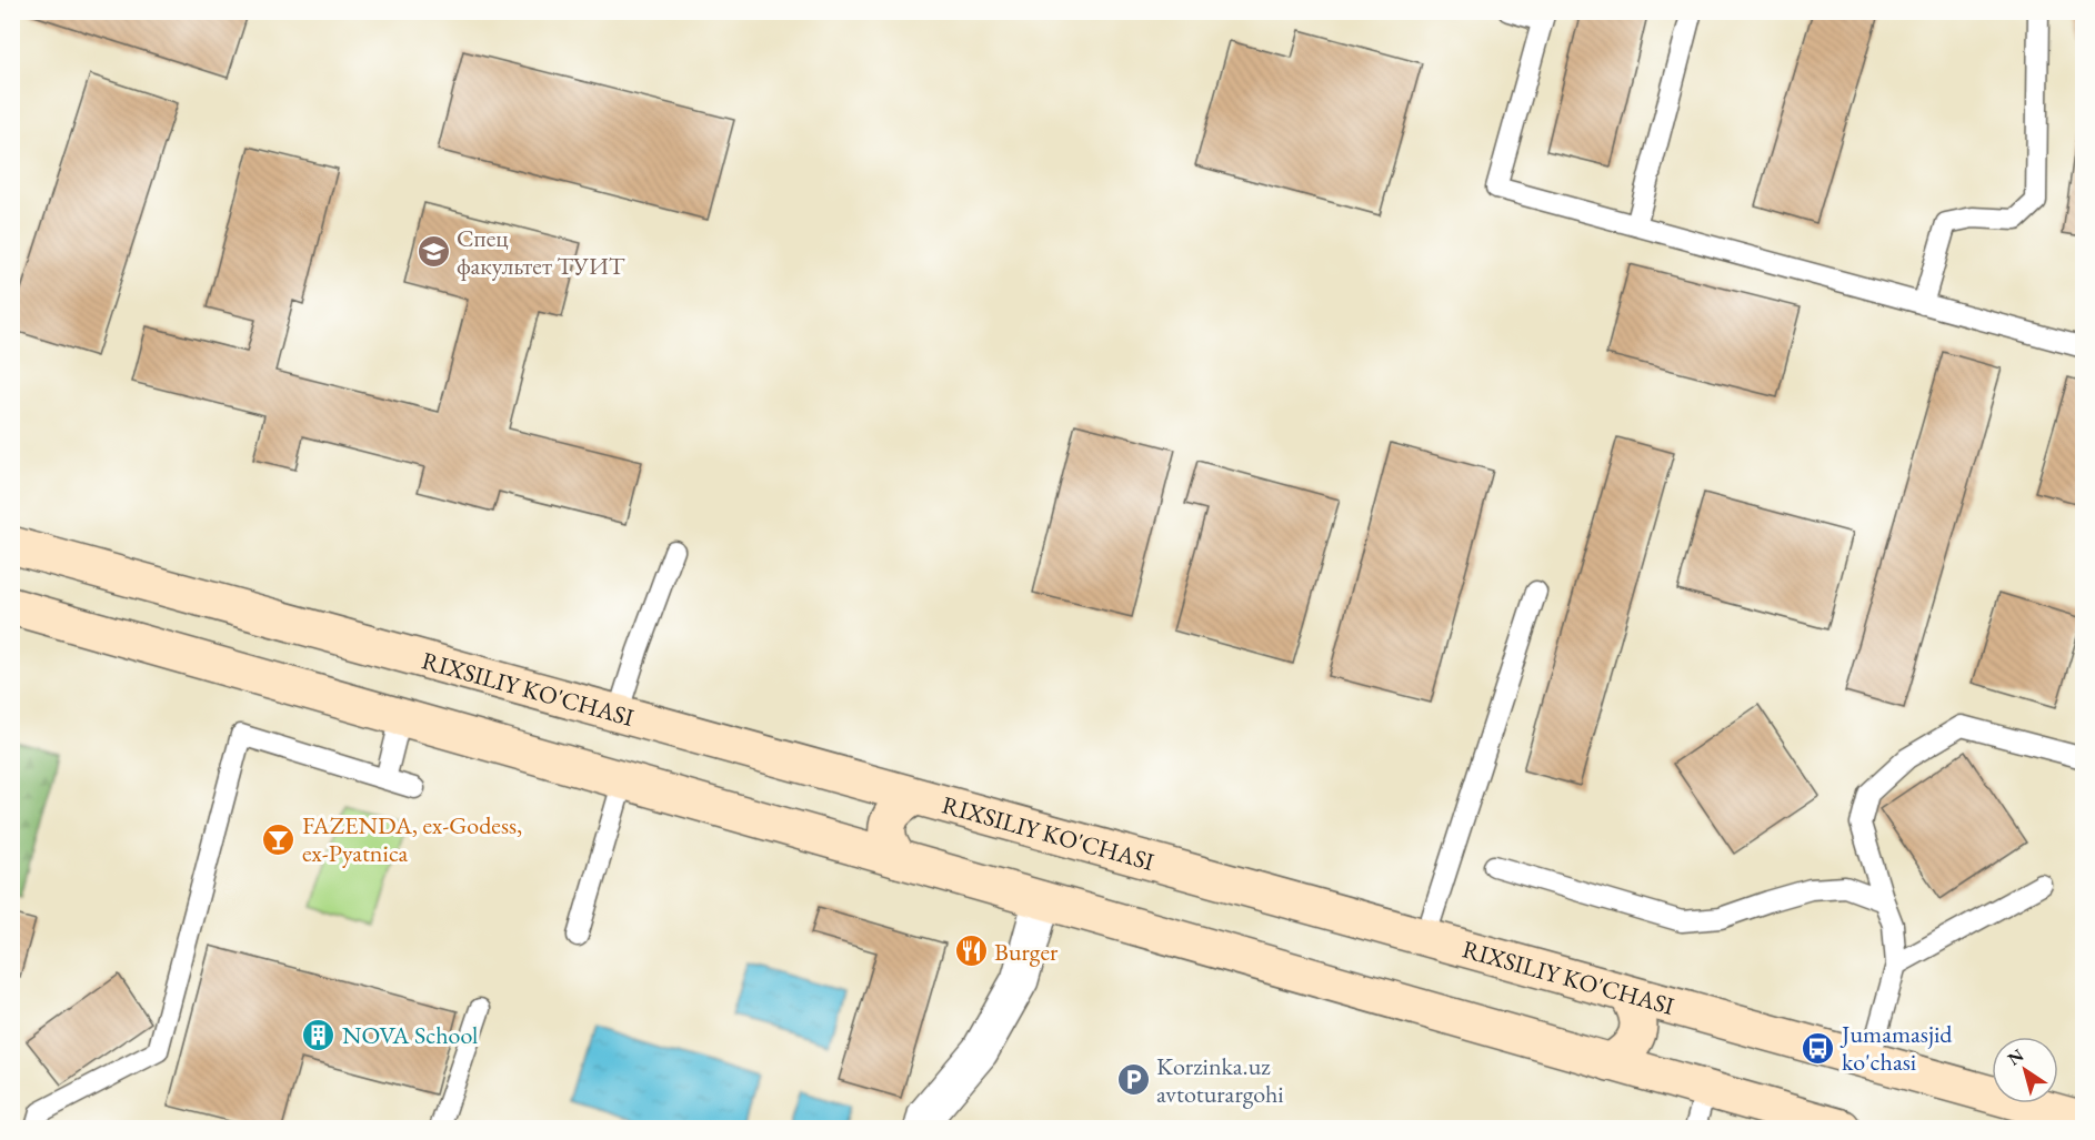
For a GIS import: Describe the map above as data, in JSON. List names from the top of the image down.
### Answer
{
  "streets": {
    "main road": ["RIXSILIY KO'CHASI"]
  },
  "places": {
    "school or university": ["Спец факультет ТУИТ"],
    "bar": ["FAZENDA, ex-Godess, ex-Pyatnica"],
    "restaurant": ["Burger"],
    "building": ["NOVA School"],
    "bus stop": ["Jumamasjid ko'chasi"],
    "parking": ["Korzinka.uz avtoturargohi"]
  },
  "north": "top left"
}
